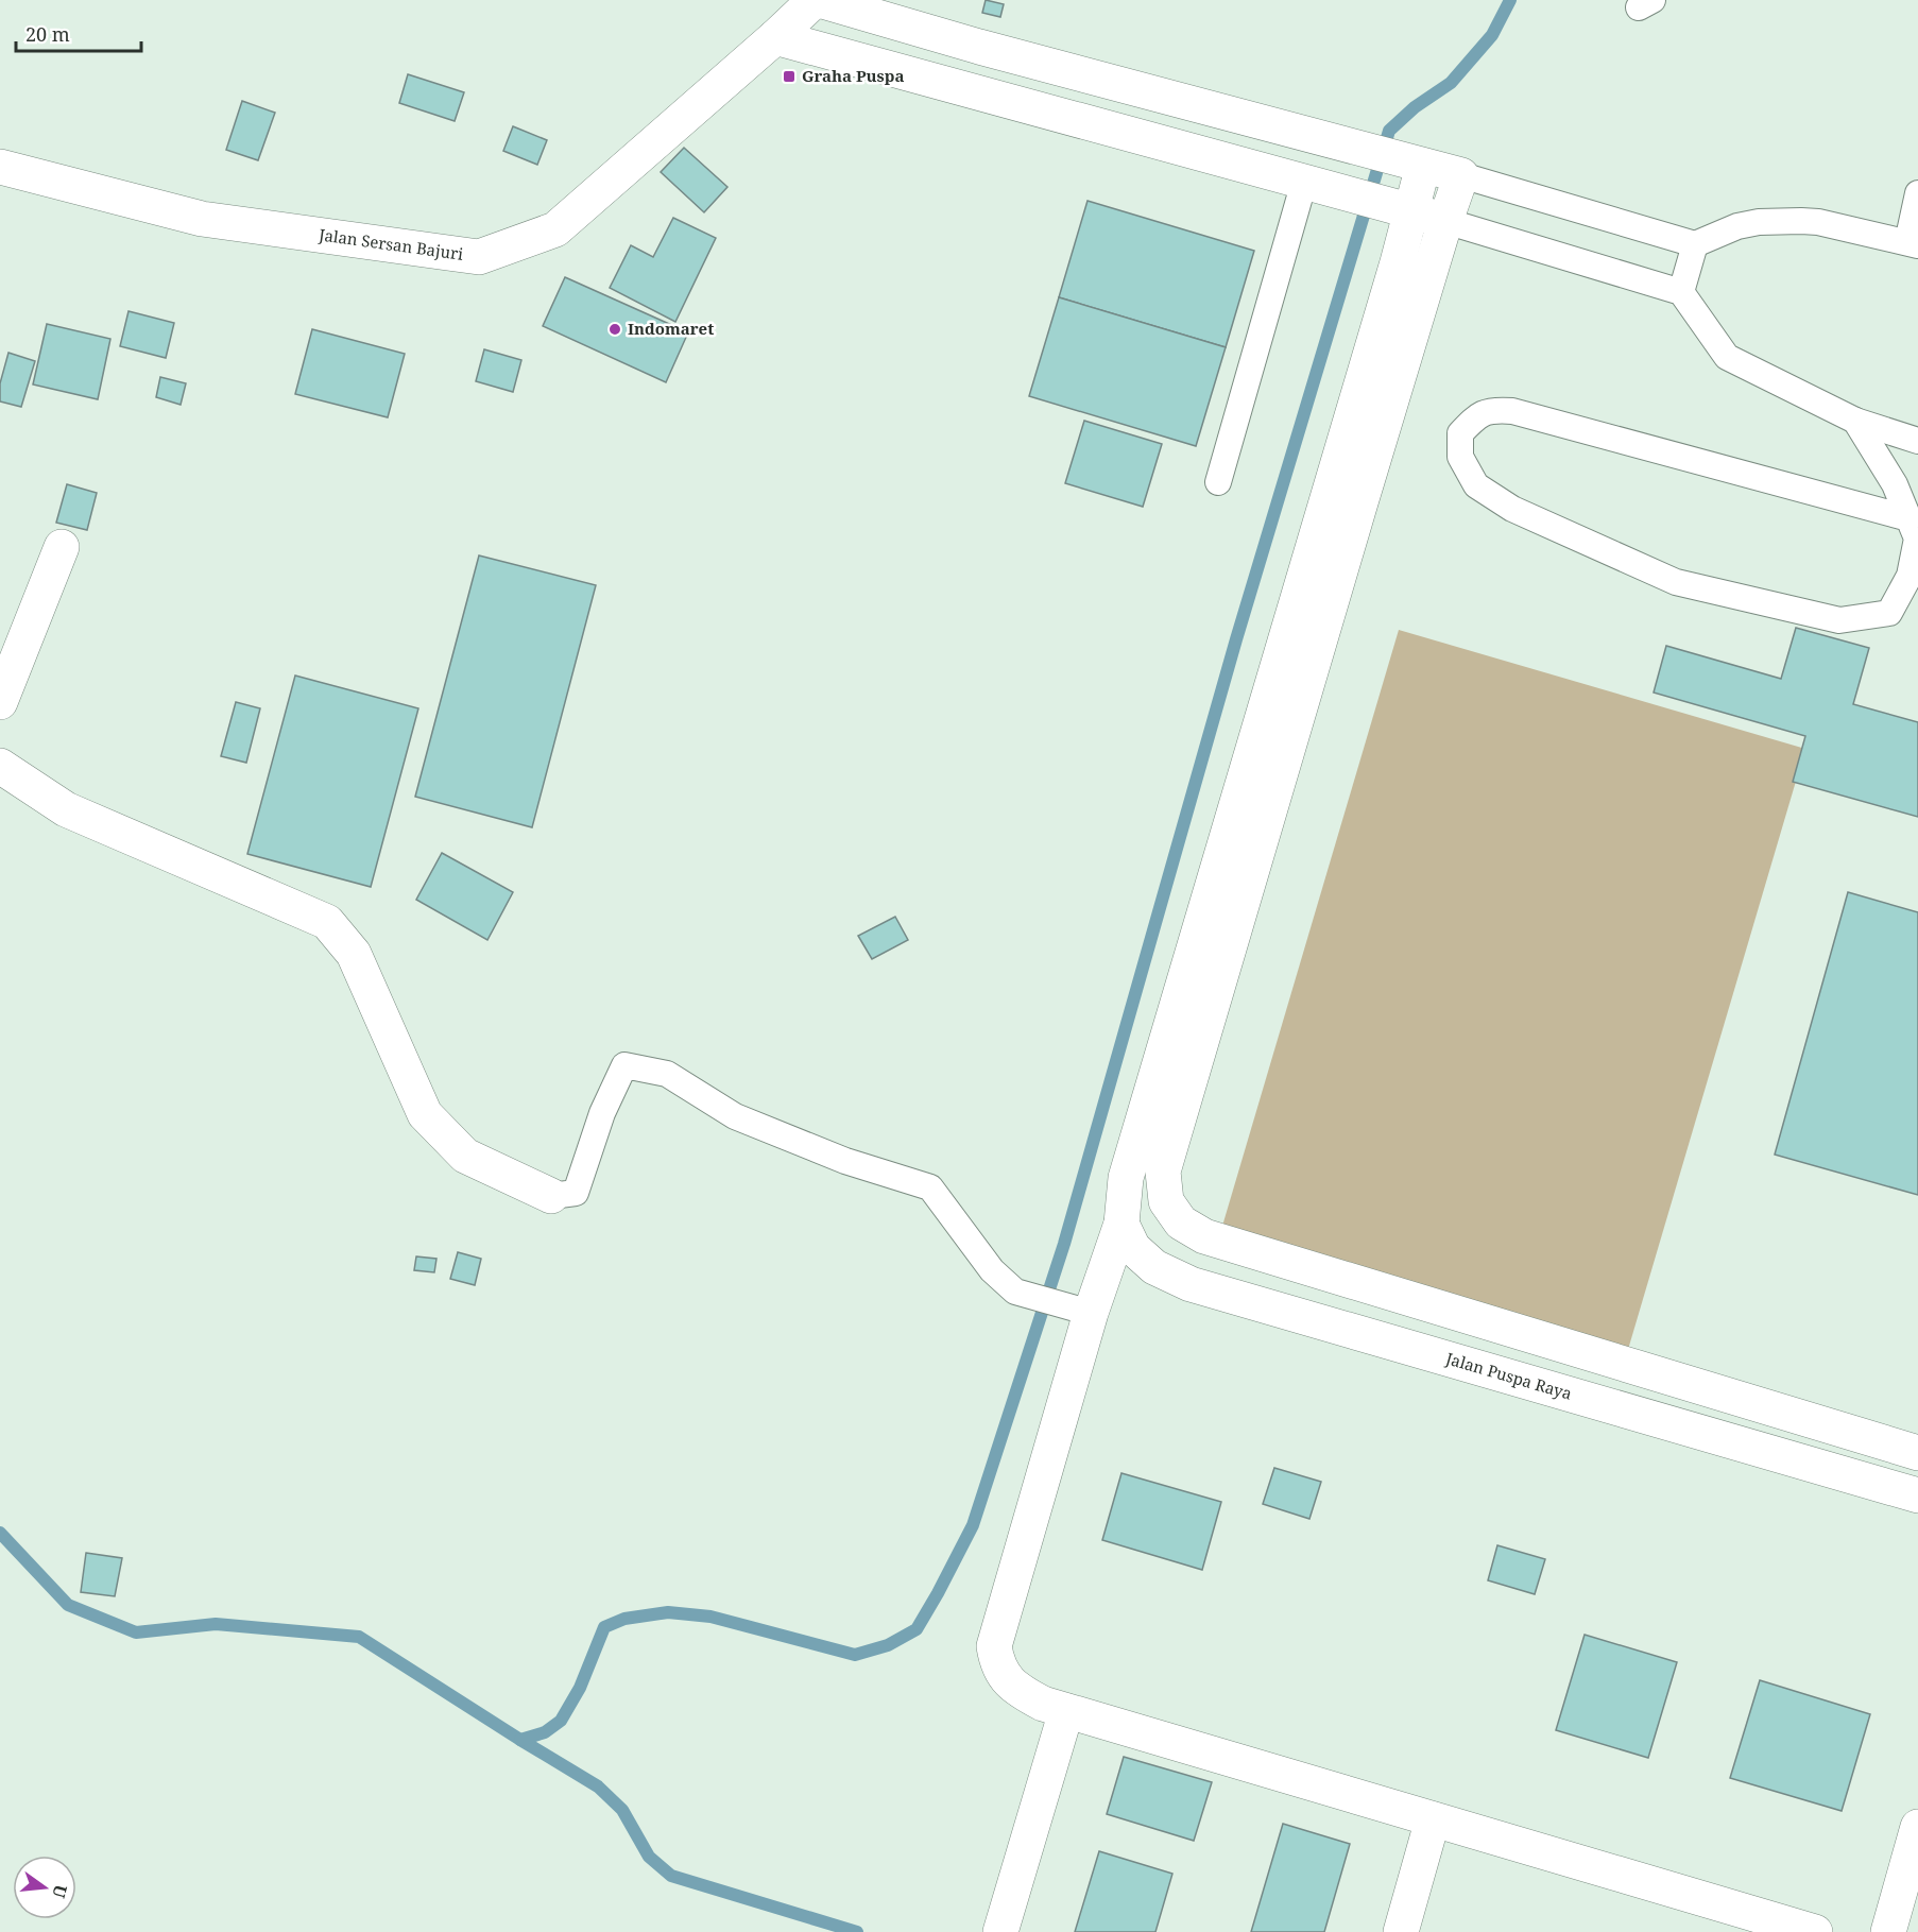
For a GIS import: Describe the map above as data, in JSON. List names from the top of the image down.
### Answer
{
  "streets": {
    "street": ["Jalan Sersan Bajuri", "Jalan Puspa Raya"]
  },
  "places": {
    "transit": ["Graha Puspa"],
    "other": ["Indomaret"]
  },
  "scale_bar": "20 m",
  "north": "right"
}
